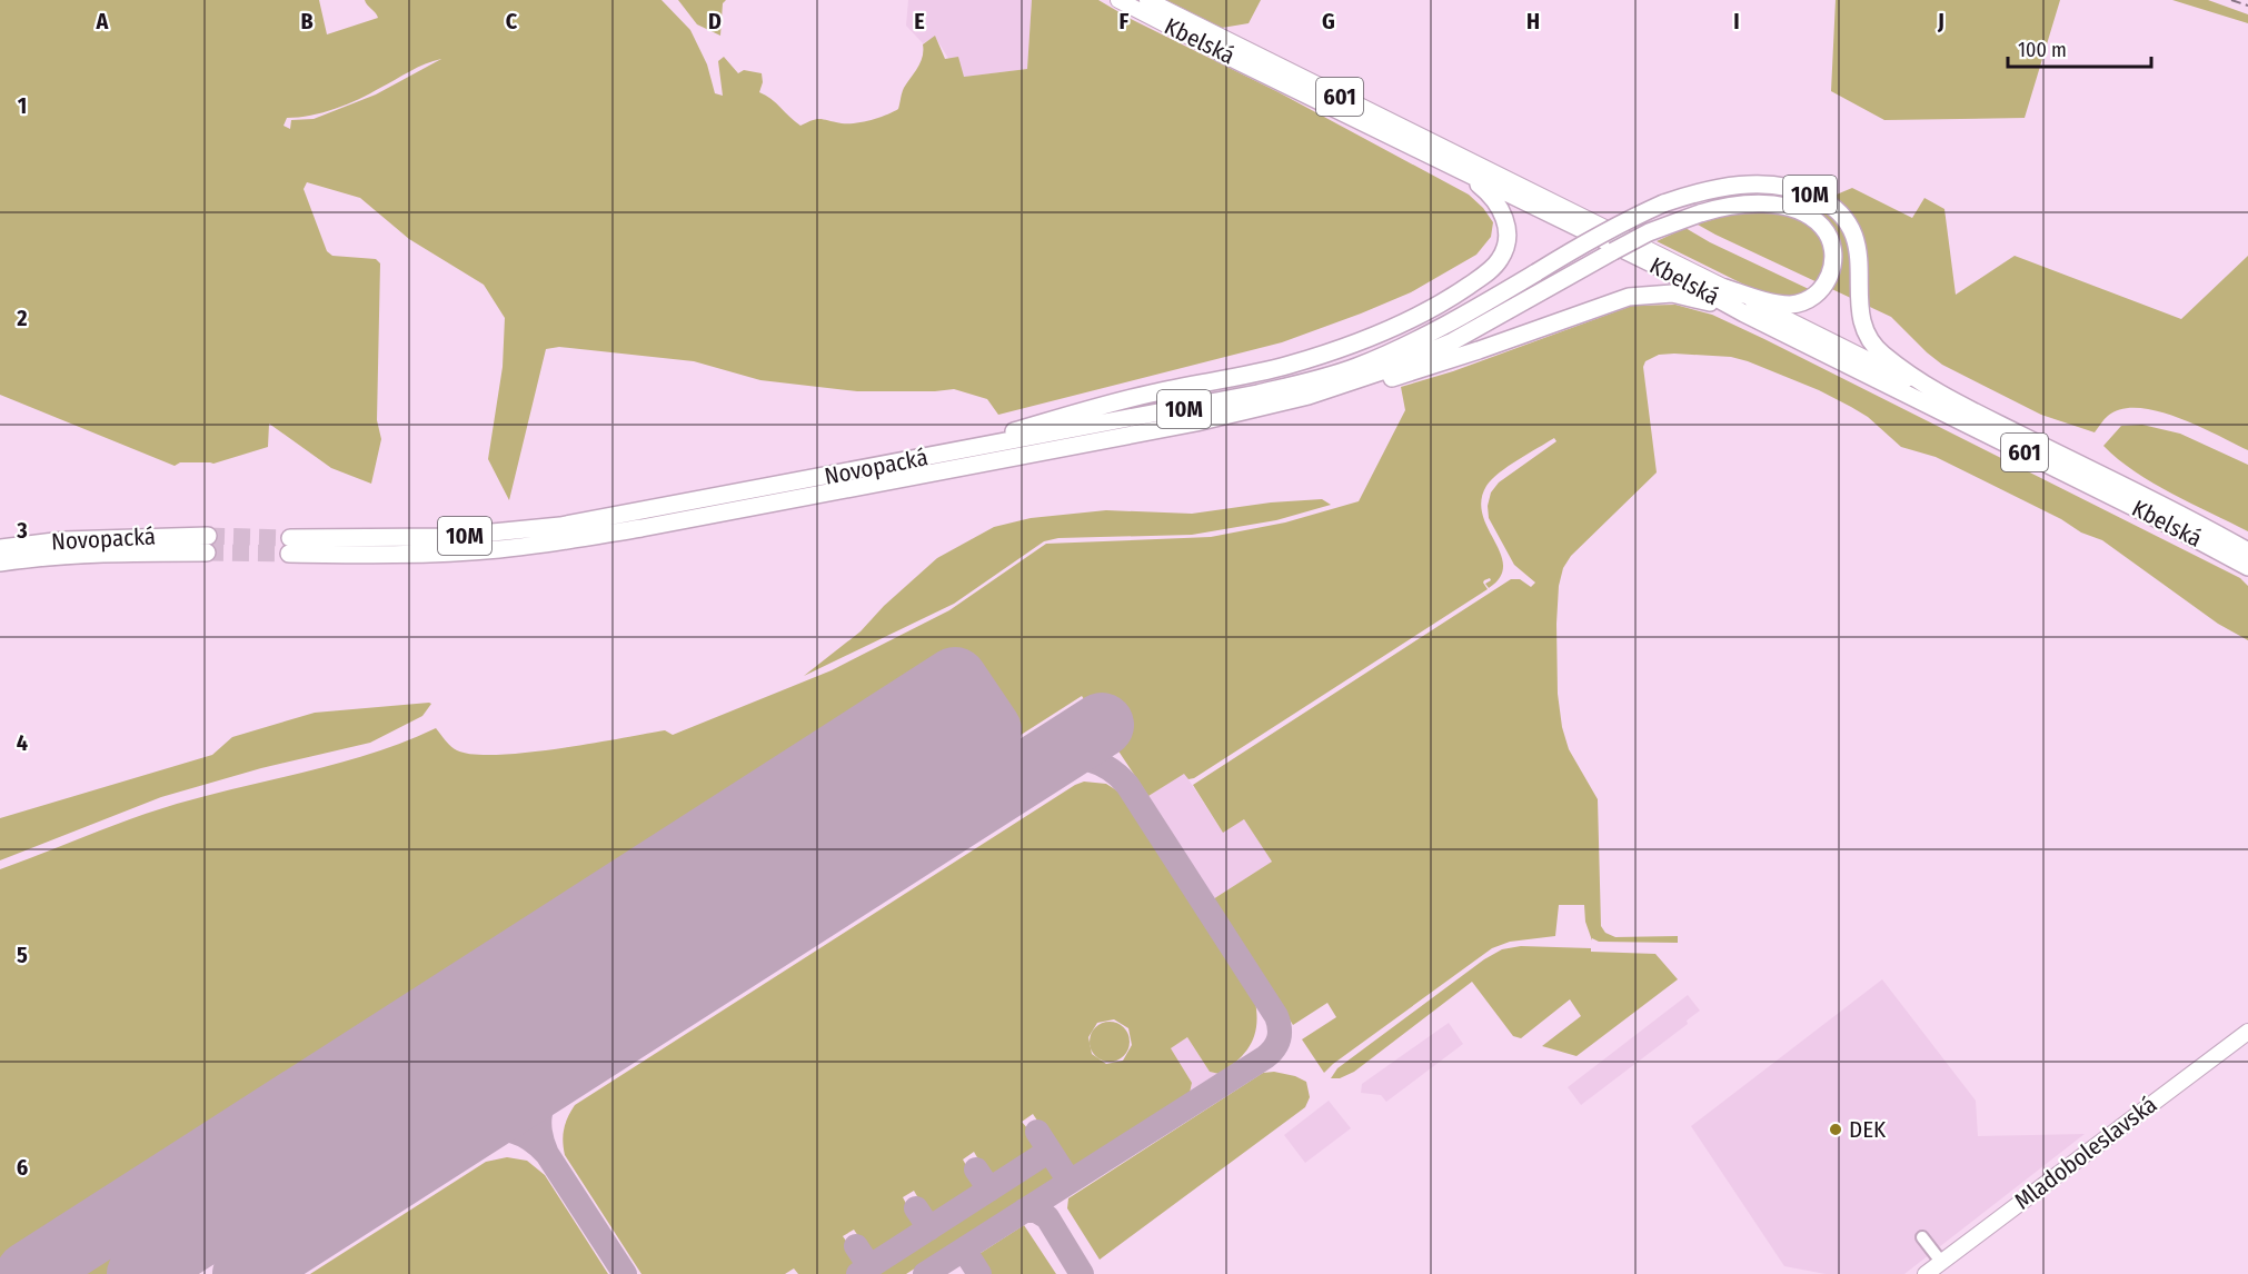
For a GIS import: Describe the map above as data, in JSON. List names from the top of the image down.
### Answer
{
  "streets": {
    "highway": [
      "Kbelská",
      "601",
      "10M",
      "Novopacká"
    ],
    "main road": ["Mladoboleslavská"]
  },
  "crossings": [
    ["Kbelská", "10M"],
    ["Kbelská", "Novopacká"],
    ["10M", "Novopacká"]
  ],
  "places": ["DEK"],
  "scale_bar": "100 m",
  "grid": {
    "columns": [
      "A",
      "B",
      "C",
      "D",
      "E",
      "F",
      "G",
      "H",
      "I",
      "J"
    ],
    "rows": [
      "1",
      "2",
      "3",
      "4",
      "5",
      "6"
    ]
  }
}
